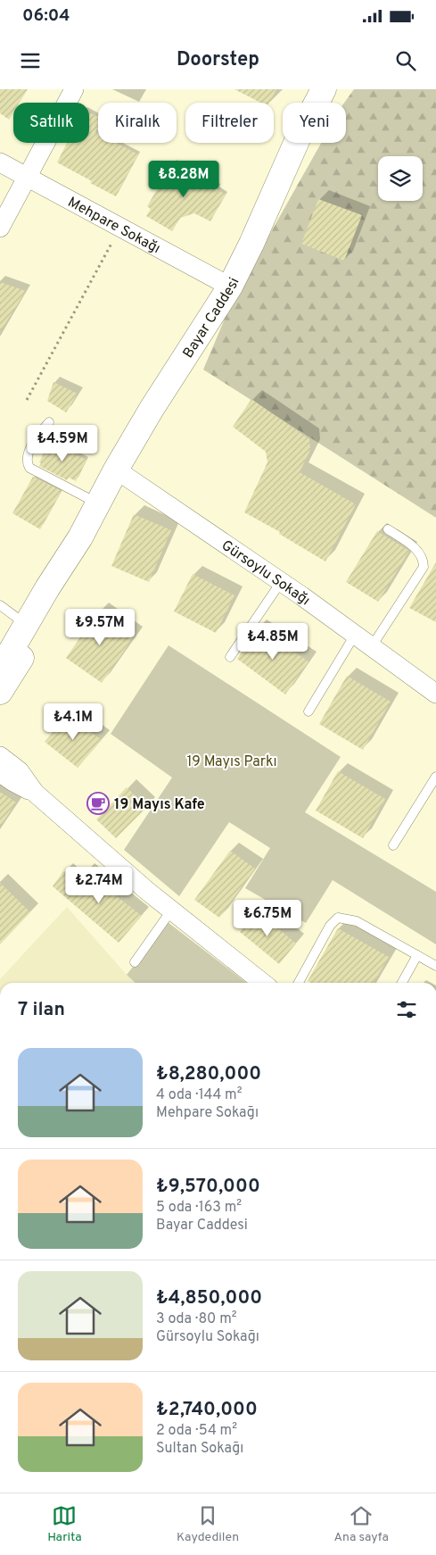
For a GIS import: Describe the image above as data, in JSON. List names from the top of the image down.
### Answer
{
  "streets": {
    "main road": ["Bayar Caddesi"],
    "street": ["Mehpare Sokağı", "Gürsoylu Sokağı"]
  },
  "crossings": [
    ["Mehpare Sokağı", "Bayar Caddesi"],
    ["Bayar Caddesi", "Gürsoylu Sokağı"]
  ],
  "parks": ["19 Mayıs Parkı"],
  "places": {
    "cafe": ["19 Mayıs Kafe"]
  },
  "page": {
    "status": "06:04",
    "header": "Doorstep",
    "chip": [
      "Satılık",
      "Kiralık",
      "Filtreler",
      "Yeni"
    ],
    "price": [
      "₺8.28M",
      "₺4.59M",
      "₺9.57M",
      "₺4.85M",
      "₺4.1M",
      "₺2.74M",
      "₺6.75M"
    ],
    "heading": "7 ilan",
    "list": [
      {
        "name": "₺8,280,000",
        "note": "4 oda · 144 m² · Mehpare Sokağı"
      },
      {
        "name": "₺9,570,000",
        "note": "5 oda · 163 m² · Bayar Caddesi"
      },
      {
        "name": "₺4,850,000",
        "note": "3 oda · 80 m² · Gürsoylu Sokağı"
      },
      {
        "name": "₺2,740,000",
        "note": "2 oda · 54 m² · Sultan Sokağı"
      }
    ],
    "tabs": ["Harita", "Kaydedilen", "Ana sayfa"]
  }
}
